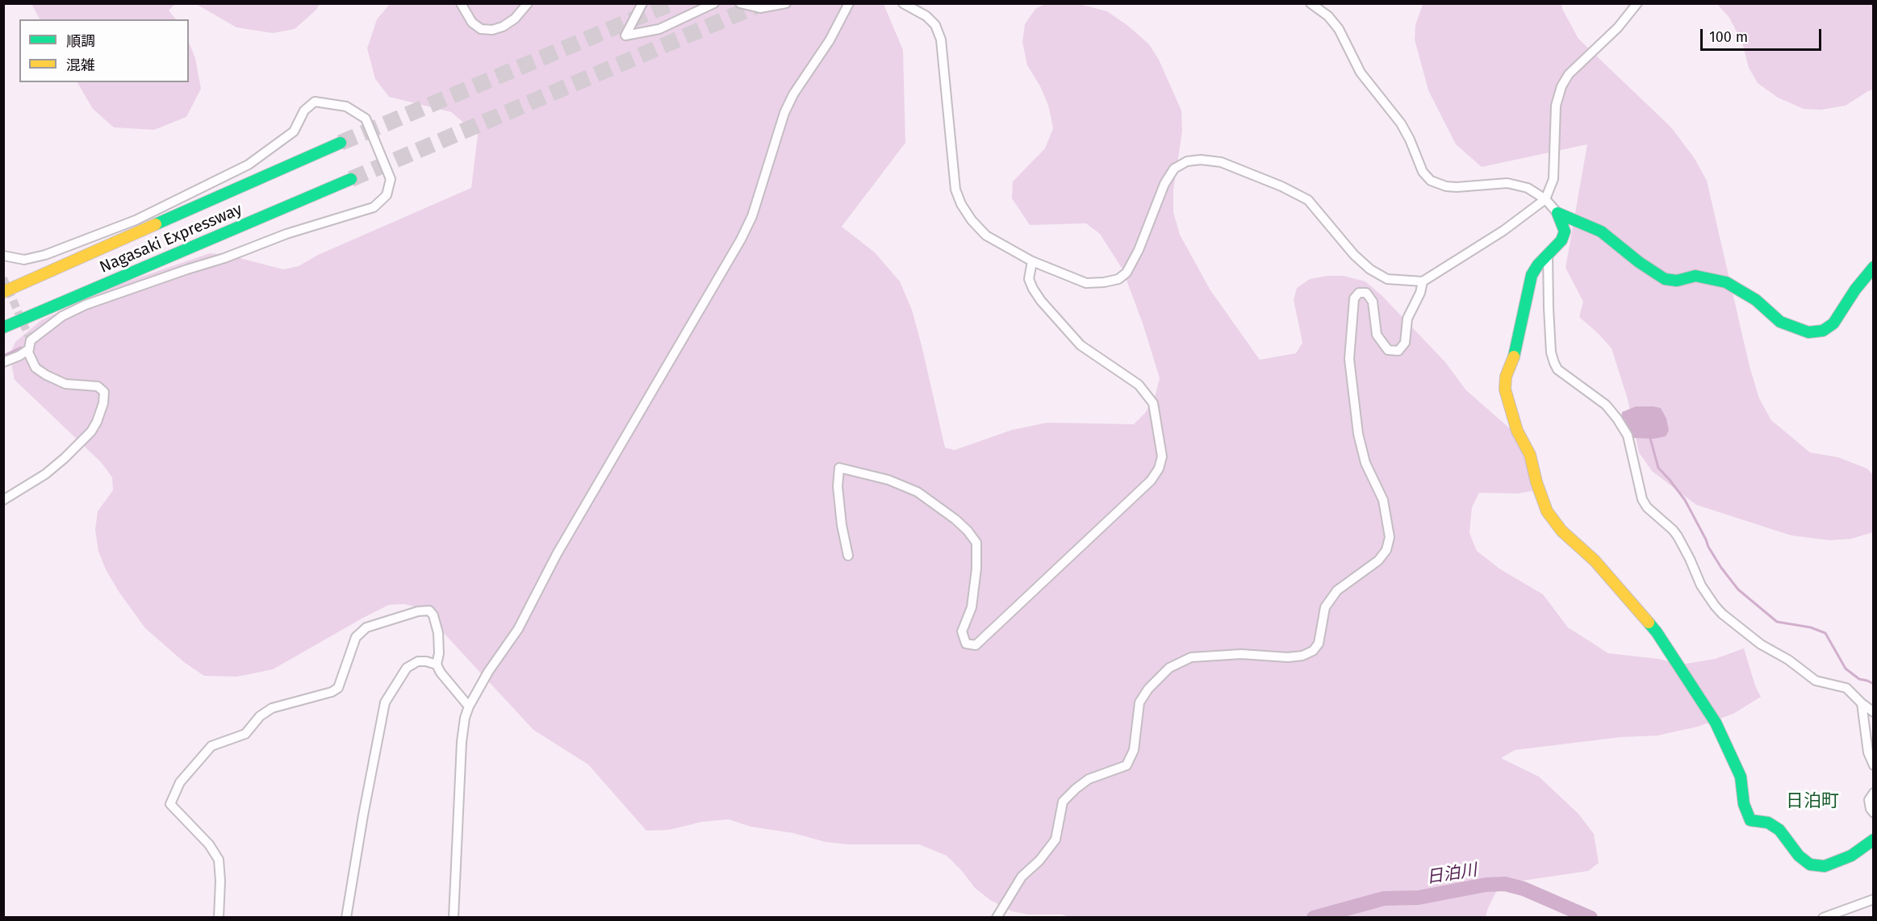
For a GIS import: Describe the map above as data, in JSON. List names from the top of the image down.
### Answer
{
  "streets": {
    "main road": ["Nagasaki Expressway"]
  },
  "districts": ["日泊町"],
  "water": ["日泊川"],
  "legend": ["順調", "混雑"],
  "scale_bar": "100 m"
}
